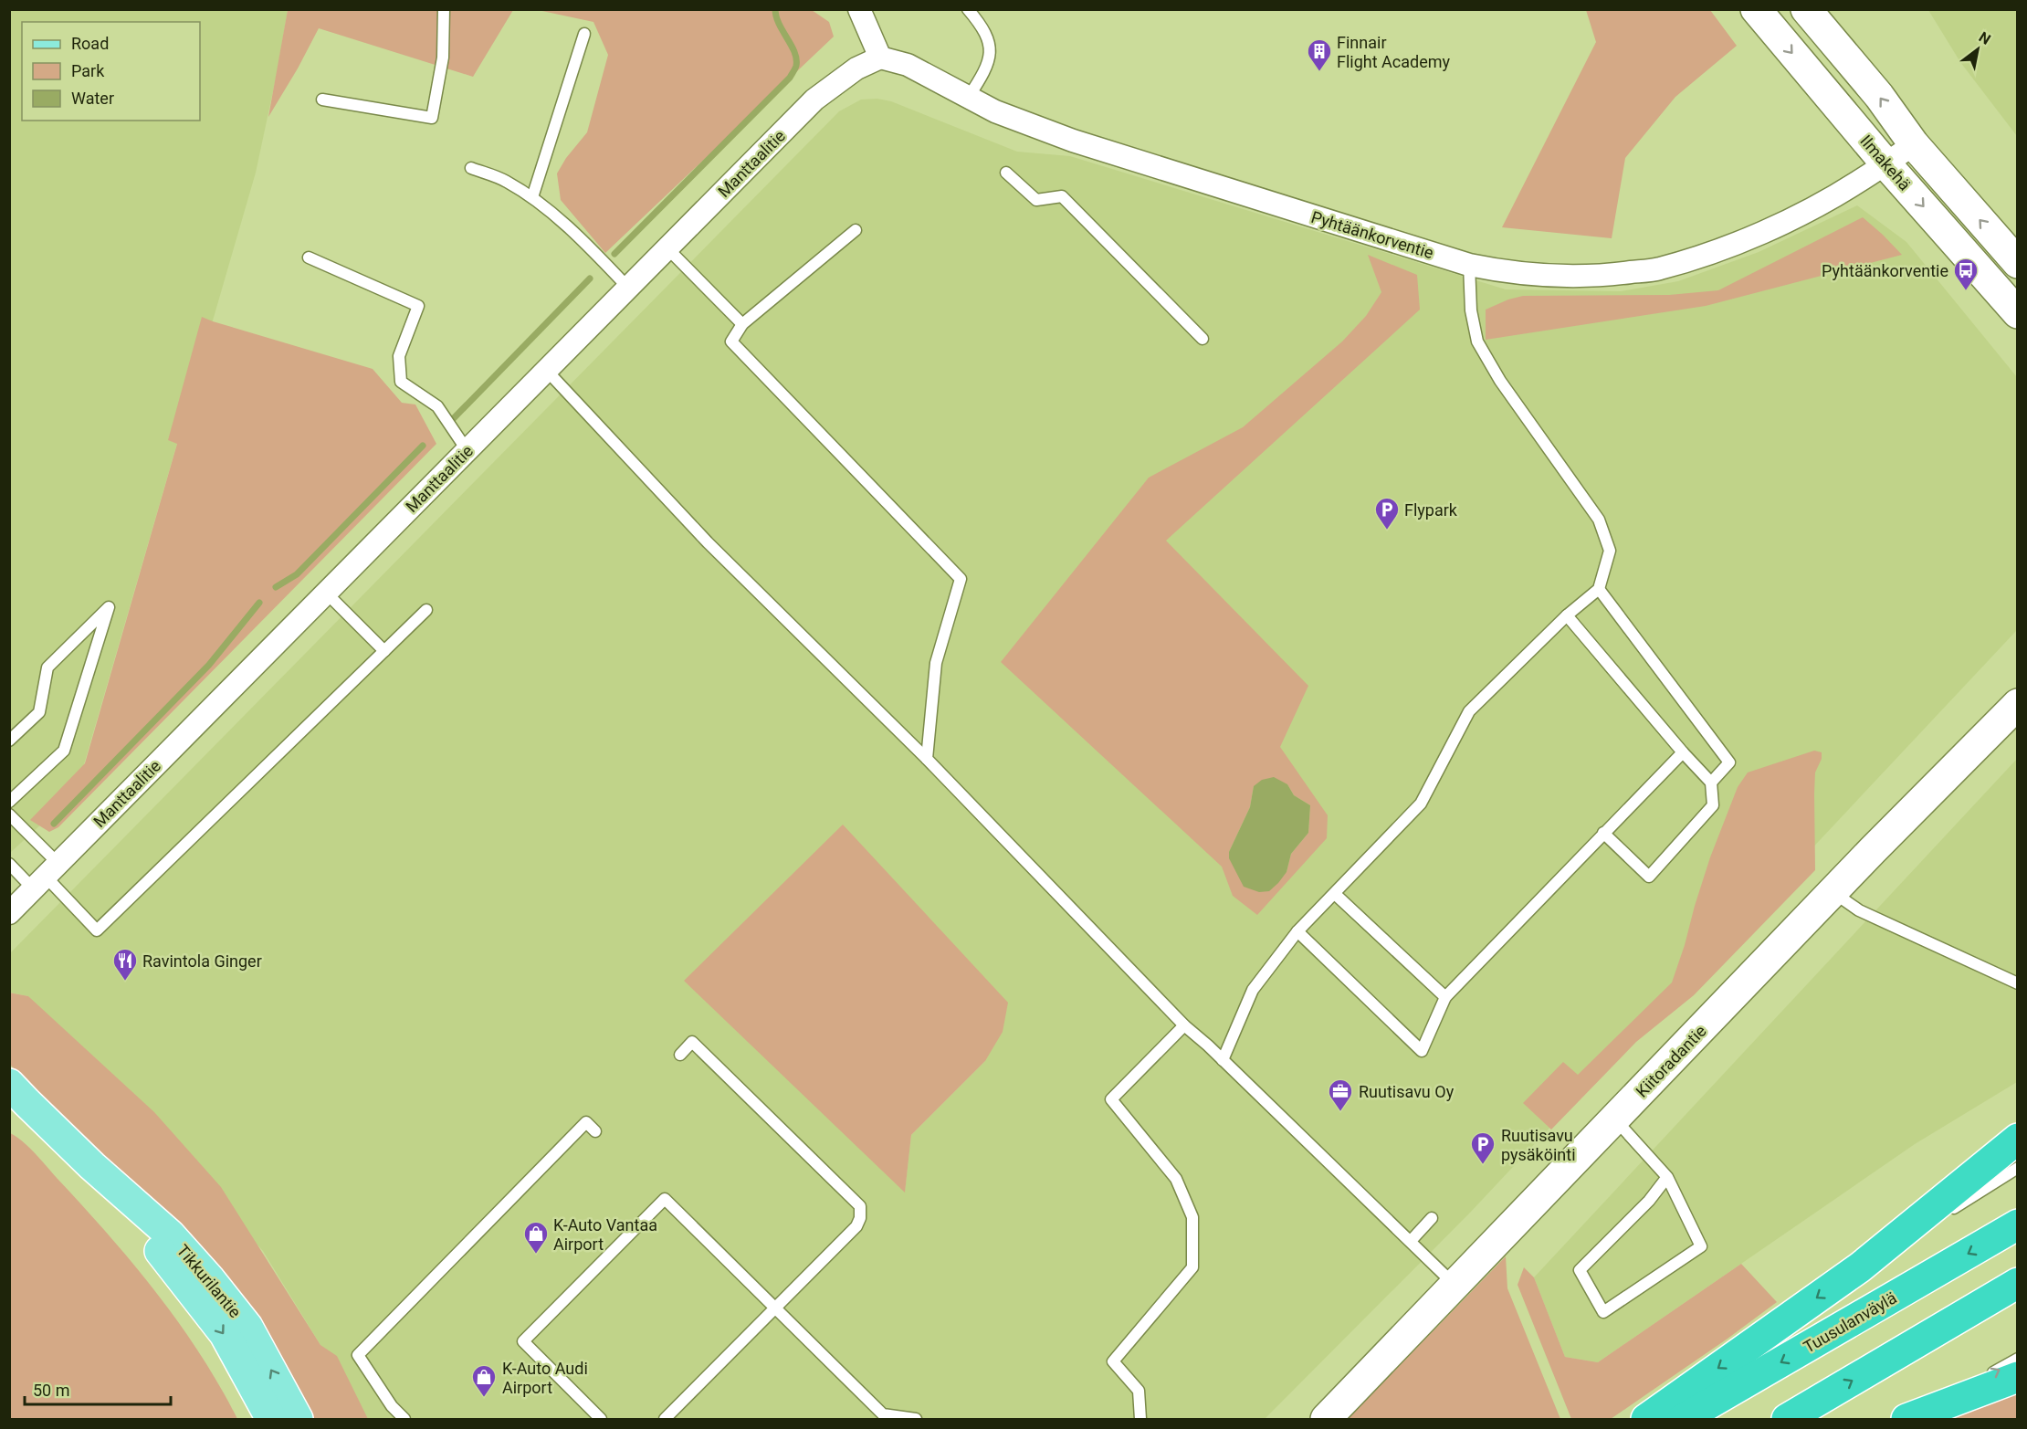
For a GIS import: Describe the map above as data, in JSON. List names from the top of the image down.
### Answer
{
  "streets": {
    "highway": ["Tuusulanväylä"],
    "main road": ["Ilmakehä", "Kiitoradantie", "Tikkurilantie"],
    "street": ["Manttaalitie", "Pyhtäänkorventie"]
  },
  "crossings": [
    ["Ilmakehä", "Pyhtäänkorventie"],
    ["Manttaalitie", "Pyhtäänkorventie"]
  ],
  "places": {
    "building": ["Finnair Flight Academy"],
    "bus stop": ["Pyhtäänkorventie"],
    "parking": ["Flypark", "Ruutisavu pysäköinti"],
    "restaurant": ["Ravintola Ginger"],
    "office": ["Ruutisavu Oy"],
    "shop": ["K-Auto Vantaa Airport", "K-Auto Audi Airport"]
  },
  "legend": ["Road", "Park", "Water"],
  "scale_bar": "50 m",
  "north": "top right"
}
